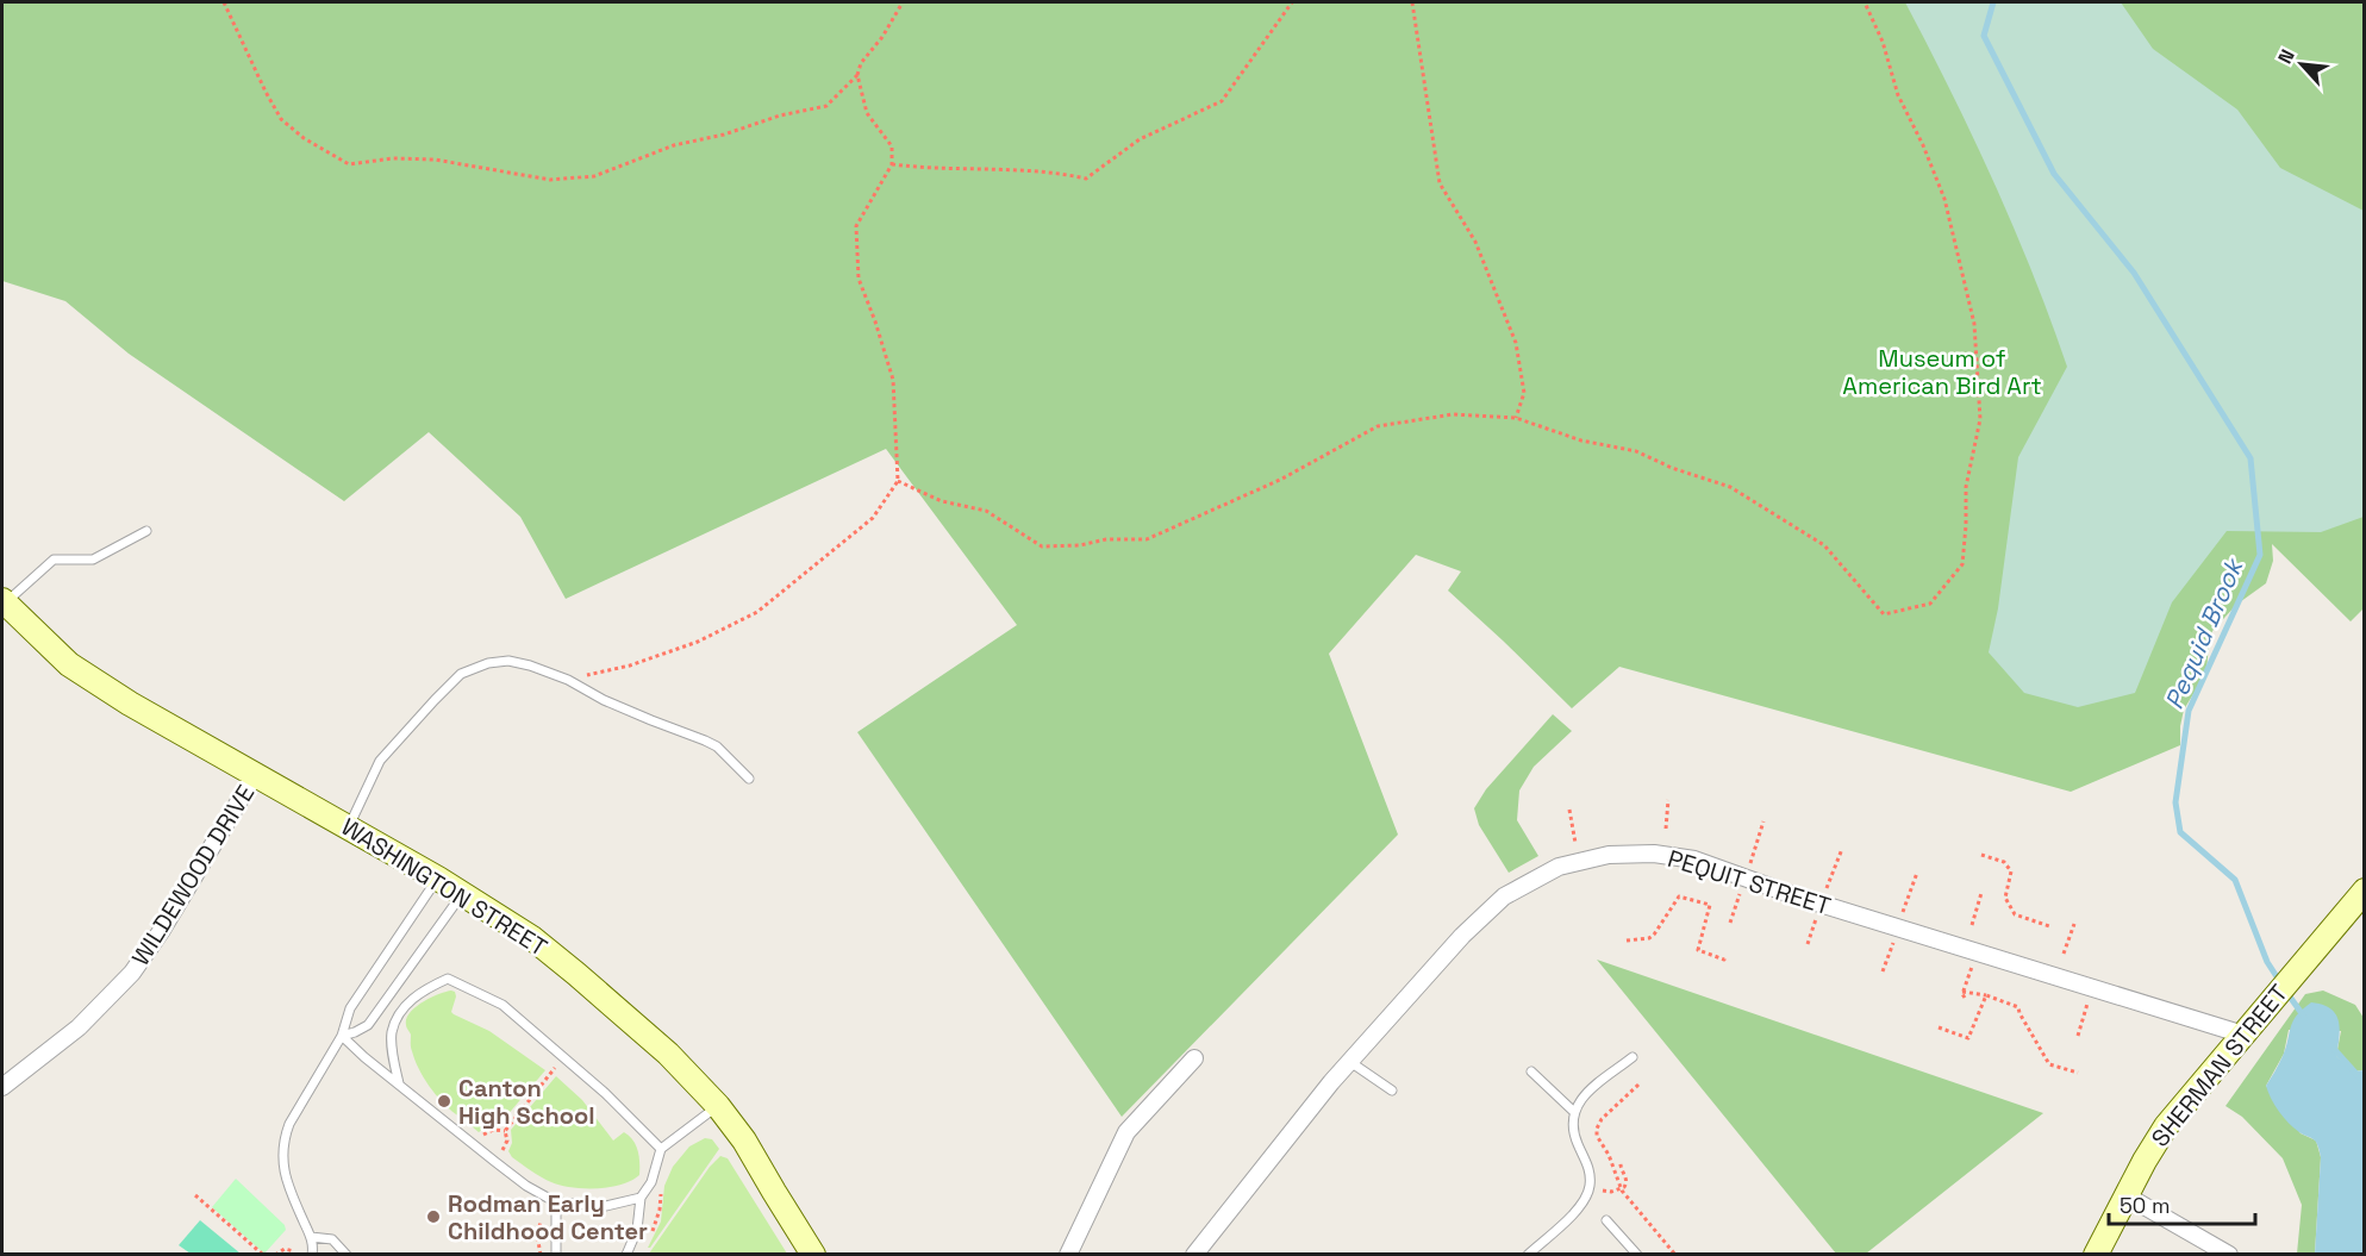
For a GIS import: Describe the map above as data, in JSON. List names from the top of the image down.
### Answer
{
  "streets": {
    "main road": ["WASHINGTON STREET", "SHERMAN STREET"],
    "street": ["WILDEWOOD DRIVE", "PEQUIT STREET"]
  },
  "crossings": [
    ["WILDEWOOD DRIVE", "WASHINGTON STREET"],
    ["PEQUIT STREET", "SHERMAN STREET"]
  ],
  "water": ["Pequid Brook"],
  "parks": ["Museum of American Bird Art"],
  "places": ["Canton High School", "Rodman Early Childhood Center"],
  "scale_bar": "50 m",
  "north": "top left"
}
